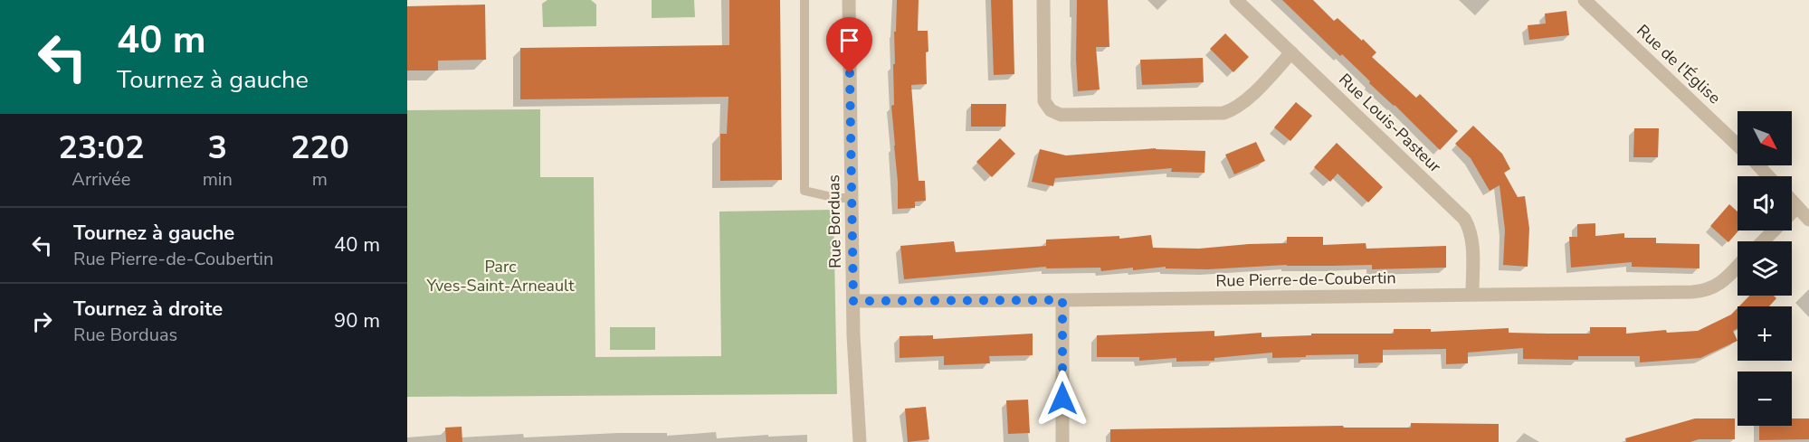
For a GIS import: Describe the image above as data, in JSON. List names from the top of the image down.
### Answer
{
  "streets": {
    "street": [
      "Rue de l'Église",
      "Rue Louis-Pasteur",
      "Rue Borduas",
      "Rue Pierre-de-Coubertin"
    ]
  },
  "crossings": [
    ["Rue Louis-Pasteur", "Rue Pierre-de-Coubertin"],
    ["Rue Borduas", "Rue Pierre-de-Coubertin"]
  ],
  "parks": ["Parc Yves-Saint-Arneault"],
  "north": "bottom right",
  "page": {
    "turn": ["40 m", "Tournez à gauche"],
    "map_buttons": ["+", "−"],
    "eta": [
      "23:02",
      "Arrivée",
      "3",
      "min",
      "220",
      "m"
    ],
    "list": [
      {
        "name": "Tournez à gauche",
        "note": "Rue Pierre-de-Coubertin",
        "value": "40 m"
      },
      {
        "name": "Tournez à droite",
        "note": "Rue Borduas",
        "value": "90 m"
      }
    ]
  }
}
